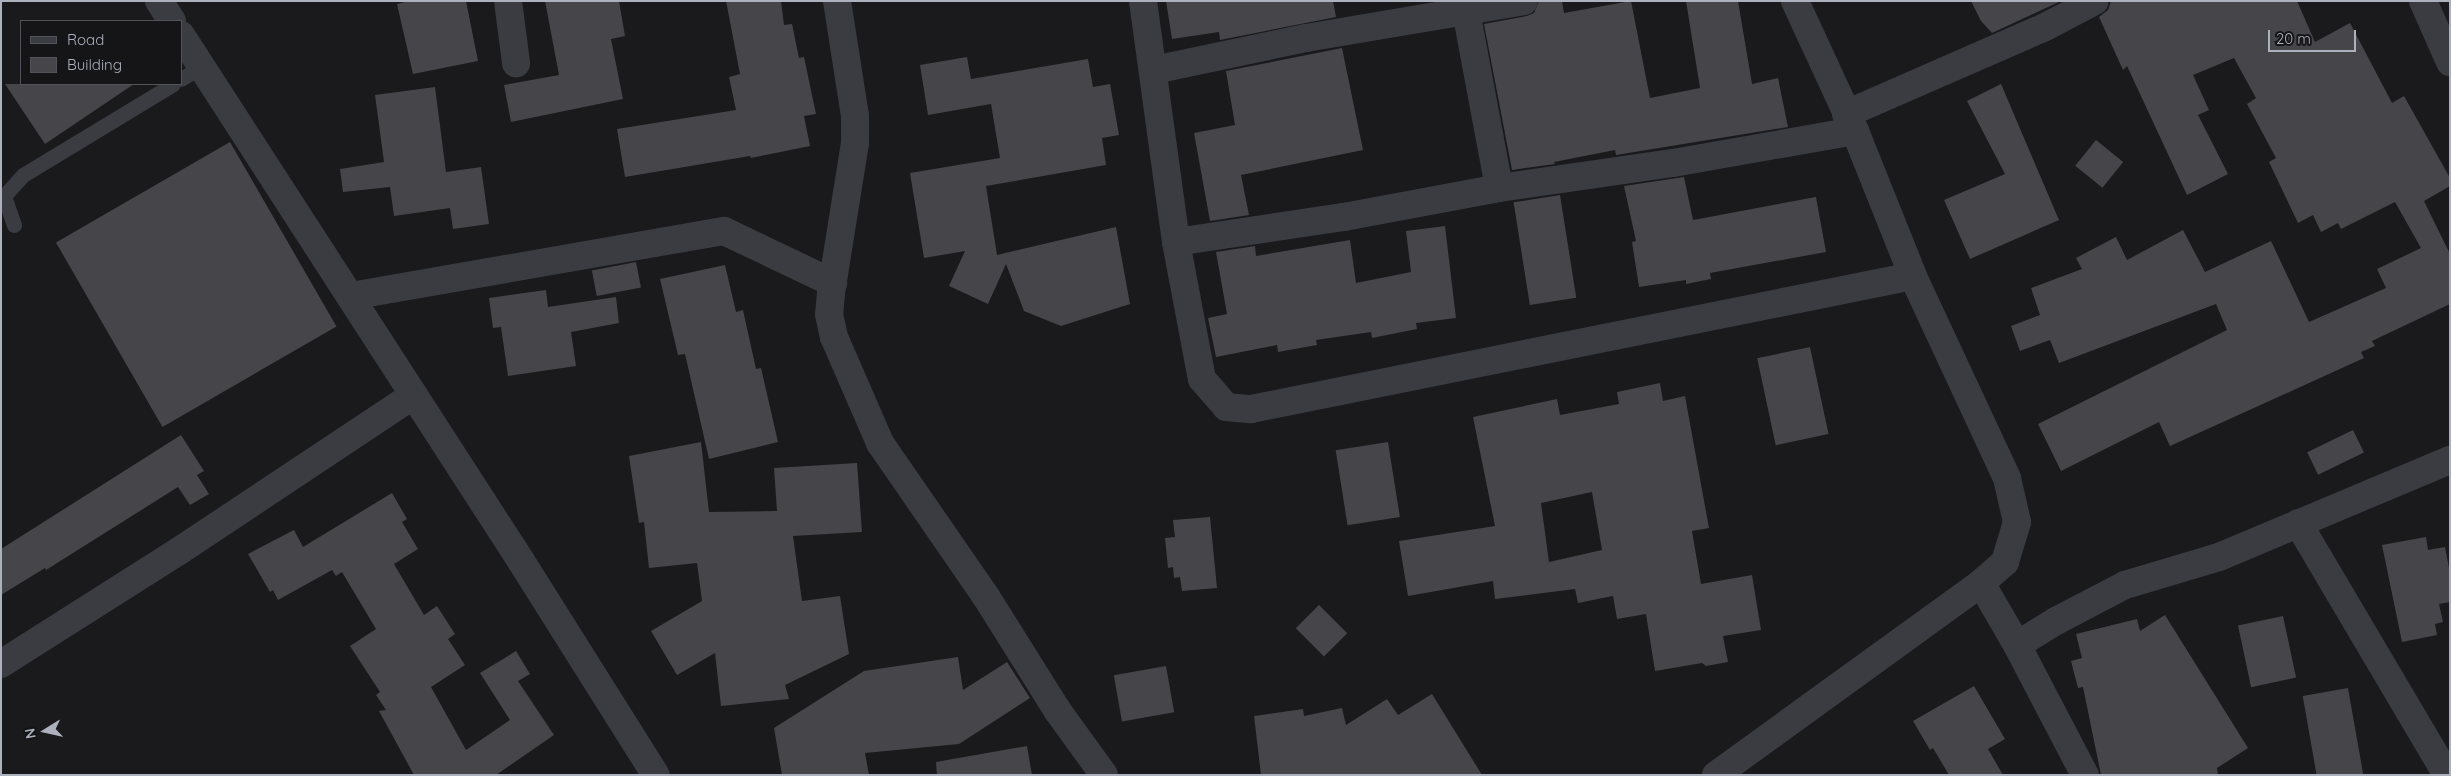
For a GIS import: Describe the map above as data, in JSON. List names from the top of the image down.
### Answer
{
  "legend": ["Road", "Building"],
  "scale_bar": "20 m",
  "north": "left"
}
